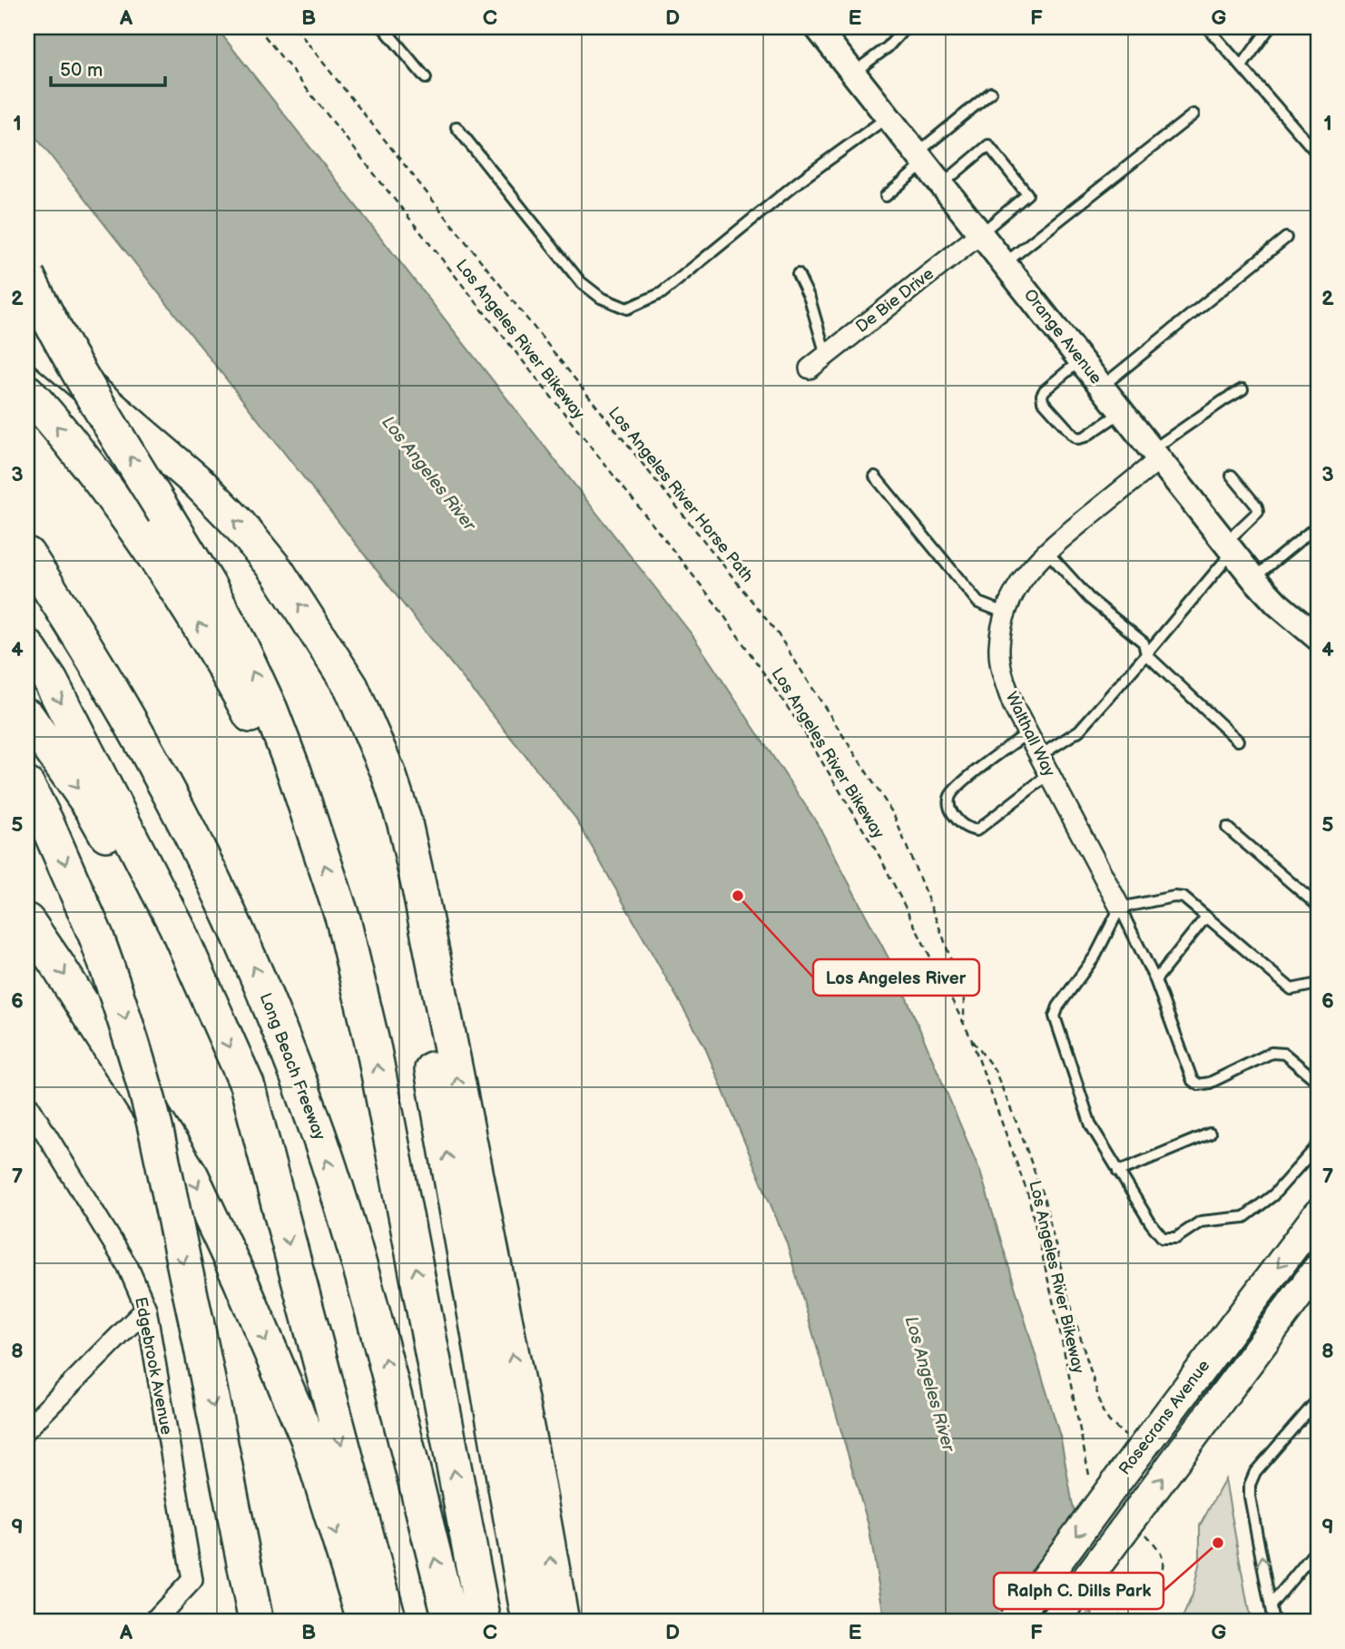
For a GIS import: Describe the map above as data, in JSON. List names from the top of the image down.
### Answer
{
  "streets": {
    "highway": ["Long Beach Freeway"],
    "main road": ["Rosecrans Avenue"],
    "street": [
      "De Bie Drive",
      "Orange Avenue",
      "Walthall Way",
      "Edgebrook Avenue"
    ],
    "path": ["Los Angeles River Bikeway", "Los Angeles River Horse Path"]
  },
  "crossings": [
    ["De Bie Drive", "Orange Avenue"],
    ["Orange Avenue", "Walthall Way"],
    ["Los Angeles River Bikeway", "Los Angeles River Horse Path"],
    ["Los Angeles River Bikeway", "Rosecrans Avenue"]
  ],
  "water": ["Los Angeles River"],
  "places": ["Los Angeles River", "Ralph C. Dills Park"],
  "scale_bar": "50 m",
  "grid": {
    "columns": [
      "A",
      "B",
      "C",
      "D",
      "E",
      "F",
      "G"
    ],
    "rows": [
      "1",
      "2",
      "3",
      "4",
      "5",
      "6",
      "7",
      "8",
      "9"
    ]
  }
}
